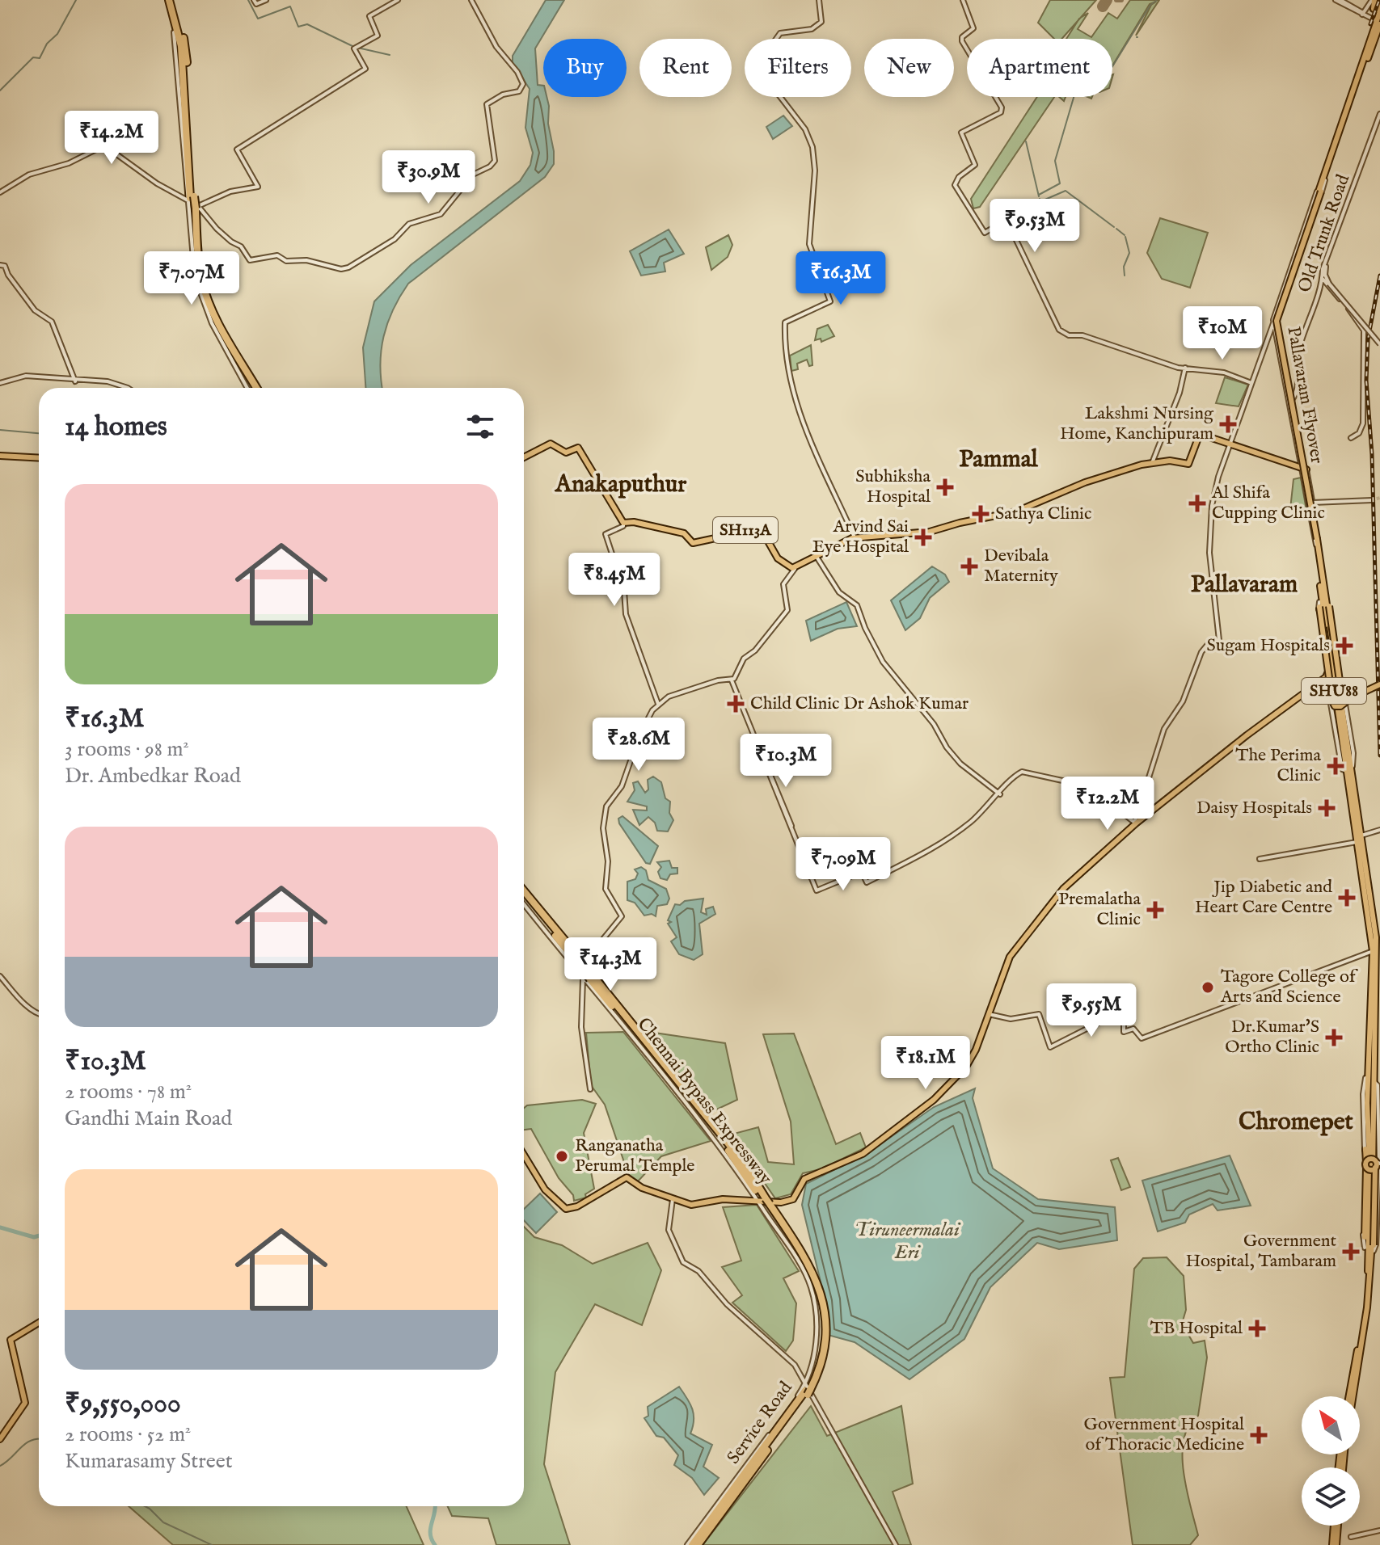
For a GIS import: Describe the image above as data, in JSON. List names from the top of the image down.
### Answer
{
  "streets": {
    "highway": ["Chennai Bypass Expressway"],
    "main road": ["Pallavaram Flyover", "SH113A", "SHU88"],
    "street": ["Old Trunk Road", "Service Road"]
  },
  "crossings": [
    ["Pallavaram Flyover", "SHU88"],
    ["Chennai Bypass Expressway", "Service Road"]
  ],
  "districts": [
    "Pammal",
    "Anakaputhur",
    "Pallavaram",
    "Chromepet"
  ],
  "water": ["Tiruneermalai Eri"],
  "places": {
    "health": [
      "Lakshmi Nursing Home, Kanchipuram",
      "Subhiksha Hospital",
      "Al Shifa Cupping Clinic",
      "Sathya Clinic",
      "Arvind Sai Eye Hospital",
      "Devibala Maternity",
      "Sugam Hospitals",
      "Child Clinic Dr Ashok Kumar",
      "The Perima Clinic",
      "Daisy Hospitals",
      "Jip Diabetic and Heart Care Centre",
      "Premalatha Clinic",
      "Dr.Kumar'S Ortho Clinic",
      "Government Hospital, Tambaram",
      "TB Hospital",
      "Government Hospital of Thoracic Medicine"
    ],
    "other": ["Tagore College of Arts and Science", "Ranganatha Perumal Temple"]
  },
  "north": "top left",
  "page": {
    "chip": [
      "Buy",
      "Rent",
      "Filters",
      "New",
      "Apartment"
    ],
    "price": [
      "₹14.2M",
      "₹30.9M",
      "₹9.53M",
      "₹7.07M",
      "₹16.3M",
      "₹10M",
      "₹8.45M",
      "₹28.6M",
      "₹10.3M",
      "₹12.2M",
      "₹7.09M",
      "₹14.3M",
      "₹9.55M",
      "₹18.1M"
    ],
    "heading": "14 homes",
    "list": [
      {
        "name": "₹16.3M",
        "note": "3 rooms · 98 m² · Dr. Ambedkar Road"
      },
      {
        "name": "₹10.3M",
        "note": "2 rooms · 78 m² · Gandhi Main Road"
      },
      {
        "name": "₹9,550,000",
        "note": "2 rooms · 52 m² · Kumarasamy Street"
      }
    ]
  }
}
